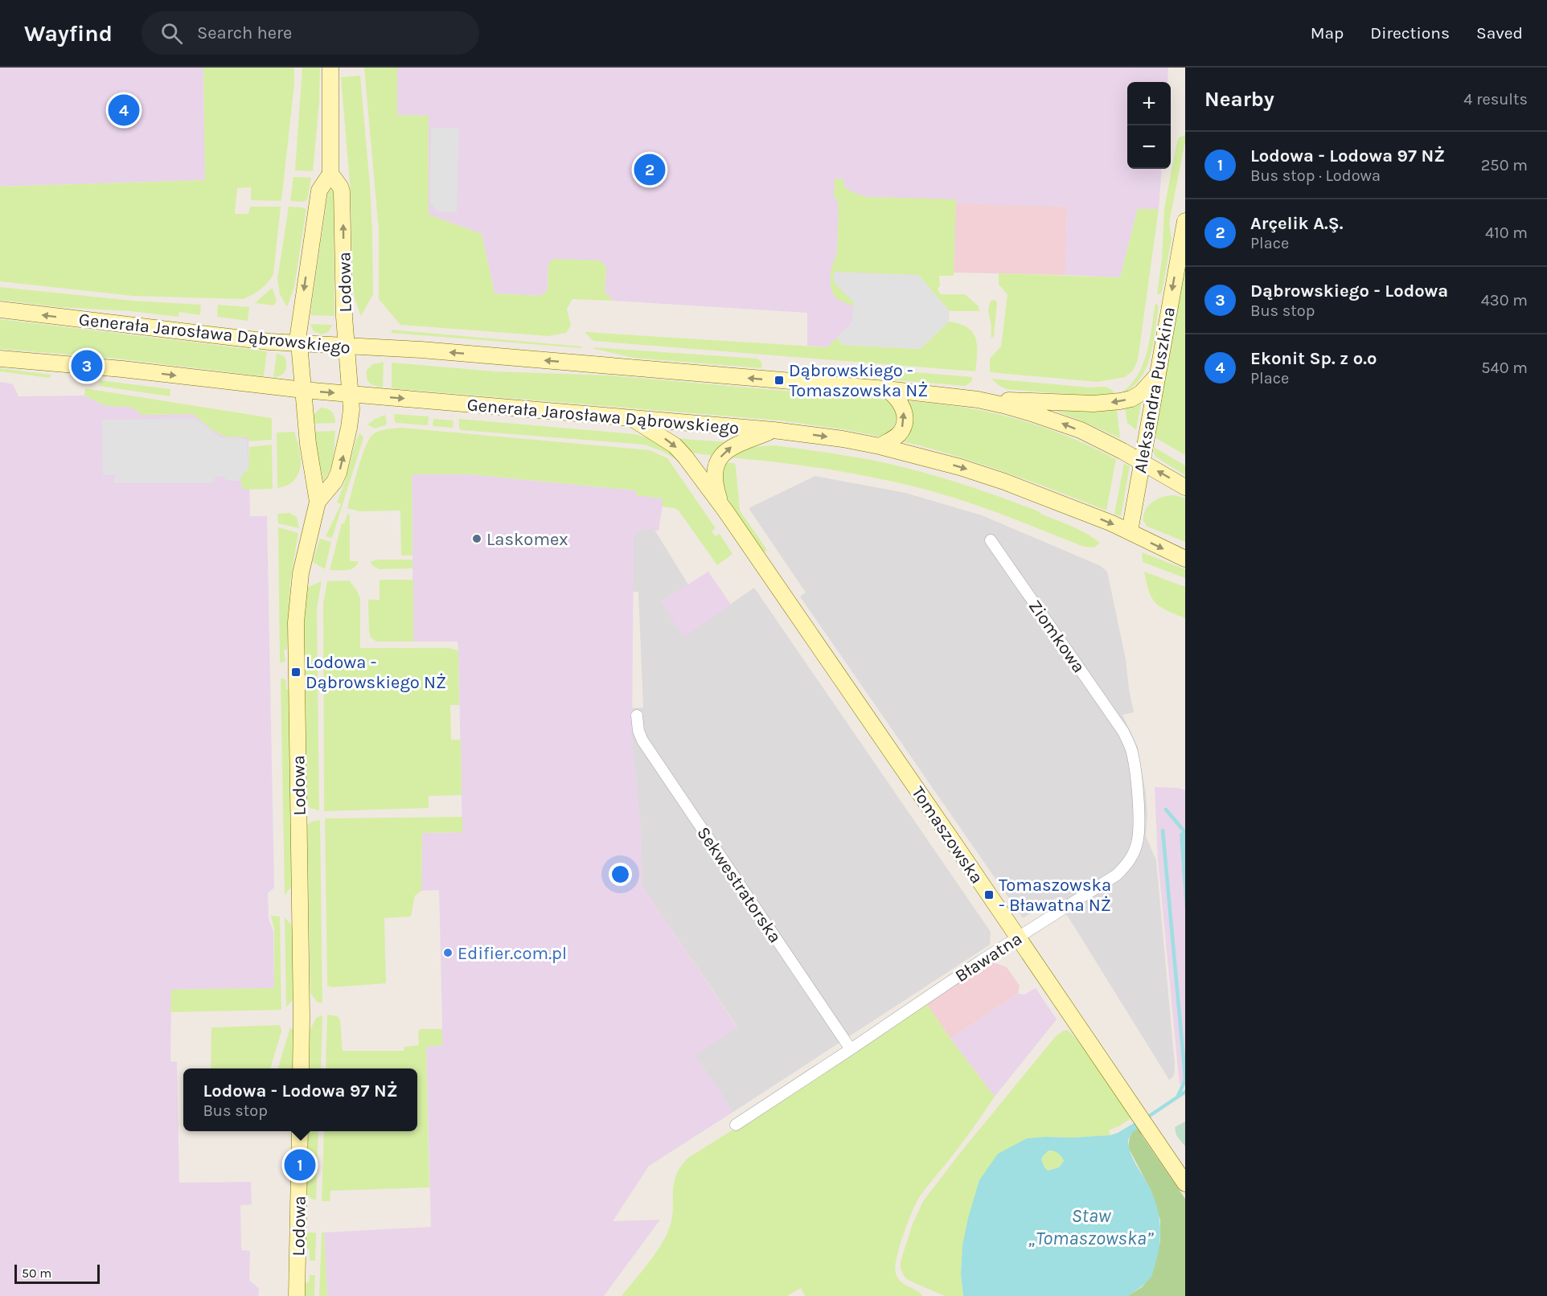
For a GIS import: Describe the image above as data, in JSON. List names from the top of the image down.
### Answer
{
  "streets": {
    "main road": [
      "Lodowa",
      "Generała Jarosława Dąbrowskiego",
      "Aleksandra Puszkina",
      "Tomaszowska"
    ],
    "street": ["Ziomkowa", "Sekwestratorska", "Bławatna"]
  },
  "crossings": [
    ["Lodowa", "Generała Jarosława Dąbrowskiego"],
    ["Generała Jarosława Dąbrowskiego", "Aleksandra Puszkina"],
    ["Generała Jarosława Dąbrowskiego", "Tomaszowska"],
    ["Ziomkowa", "Bławatna"],
    ["Tomaszowska", "Bławatna"],
    ["Sekwestratorska", "Bławatna"]
  ],
  "one_way": ["Aleksandra Puszkina"],
  "water": ["Staw „Tomaszowska”"],
  "places": {
    "transit": ["Dąbrowskiego - Tomaszowska NŻ", "Lodowa - Dąbrowskiego NŻ", "Tomaszowska - Bławatna NŻ"],
    "other": ["Laskomex", "Edifier.com.pl"]
  },
  "scale_bar": "50 m",
  "page": {
    "header": "Wayfind",
    "search": "Search here",
    "nav": ["Map", "Directions", "Saved"],
    "heading": ["Nearby", "4 results"],
    "map_buttons": ["+", "−"],
    "pins": [
      "4",
      "2",
      "3",
      "1"
    ],
    "list": [
      {
        "mark": "1",
        "name": "Lodowa - Lodowa 97 NŻ",
        "note": "Bus stop · Lodowa",
        "value": "250 m"
      },
      {
        "mark": "2",
        "name": "Arçelik A.Ş.",
        "note": "Place",
        "value": "410 m"
      },
      {
        "mark": "3",
        "name": "Dąbrowskiego - Lodowa",
        "note": "Bus stop",
        "value": "430 m"
      },
      {
        "mark": "4",
        "name": "Ekonit Sp. z o.o",
        "note": "Place",
        "value": "540 m"
      }
    ],
    "popup": ["Lodowa - Lodowa 97 NŻ", "Bus stop"],
    "scale": "50 m"
  }
}
